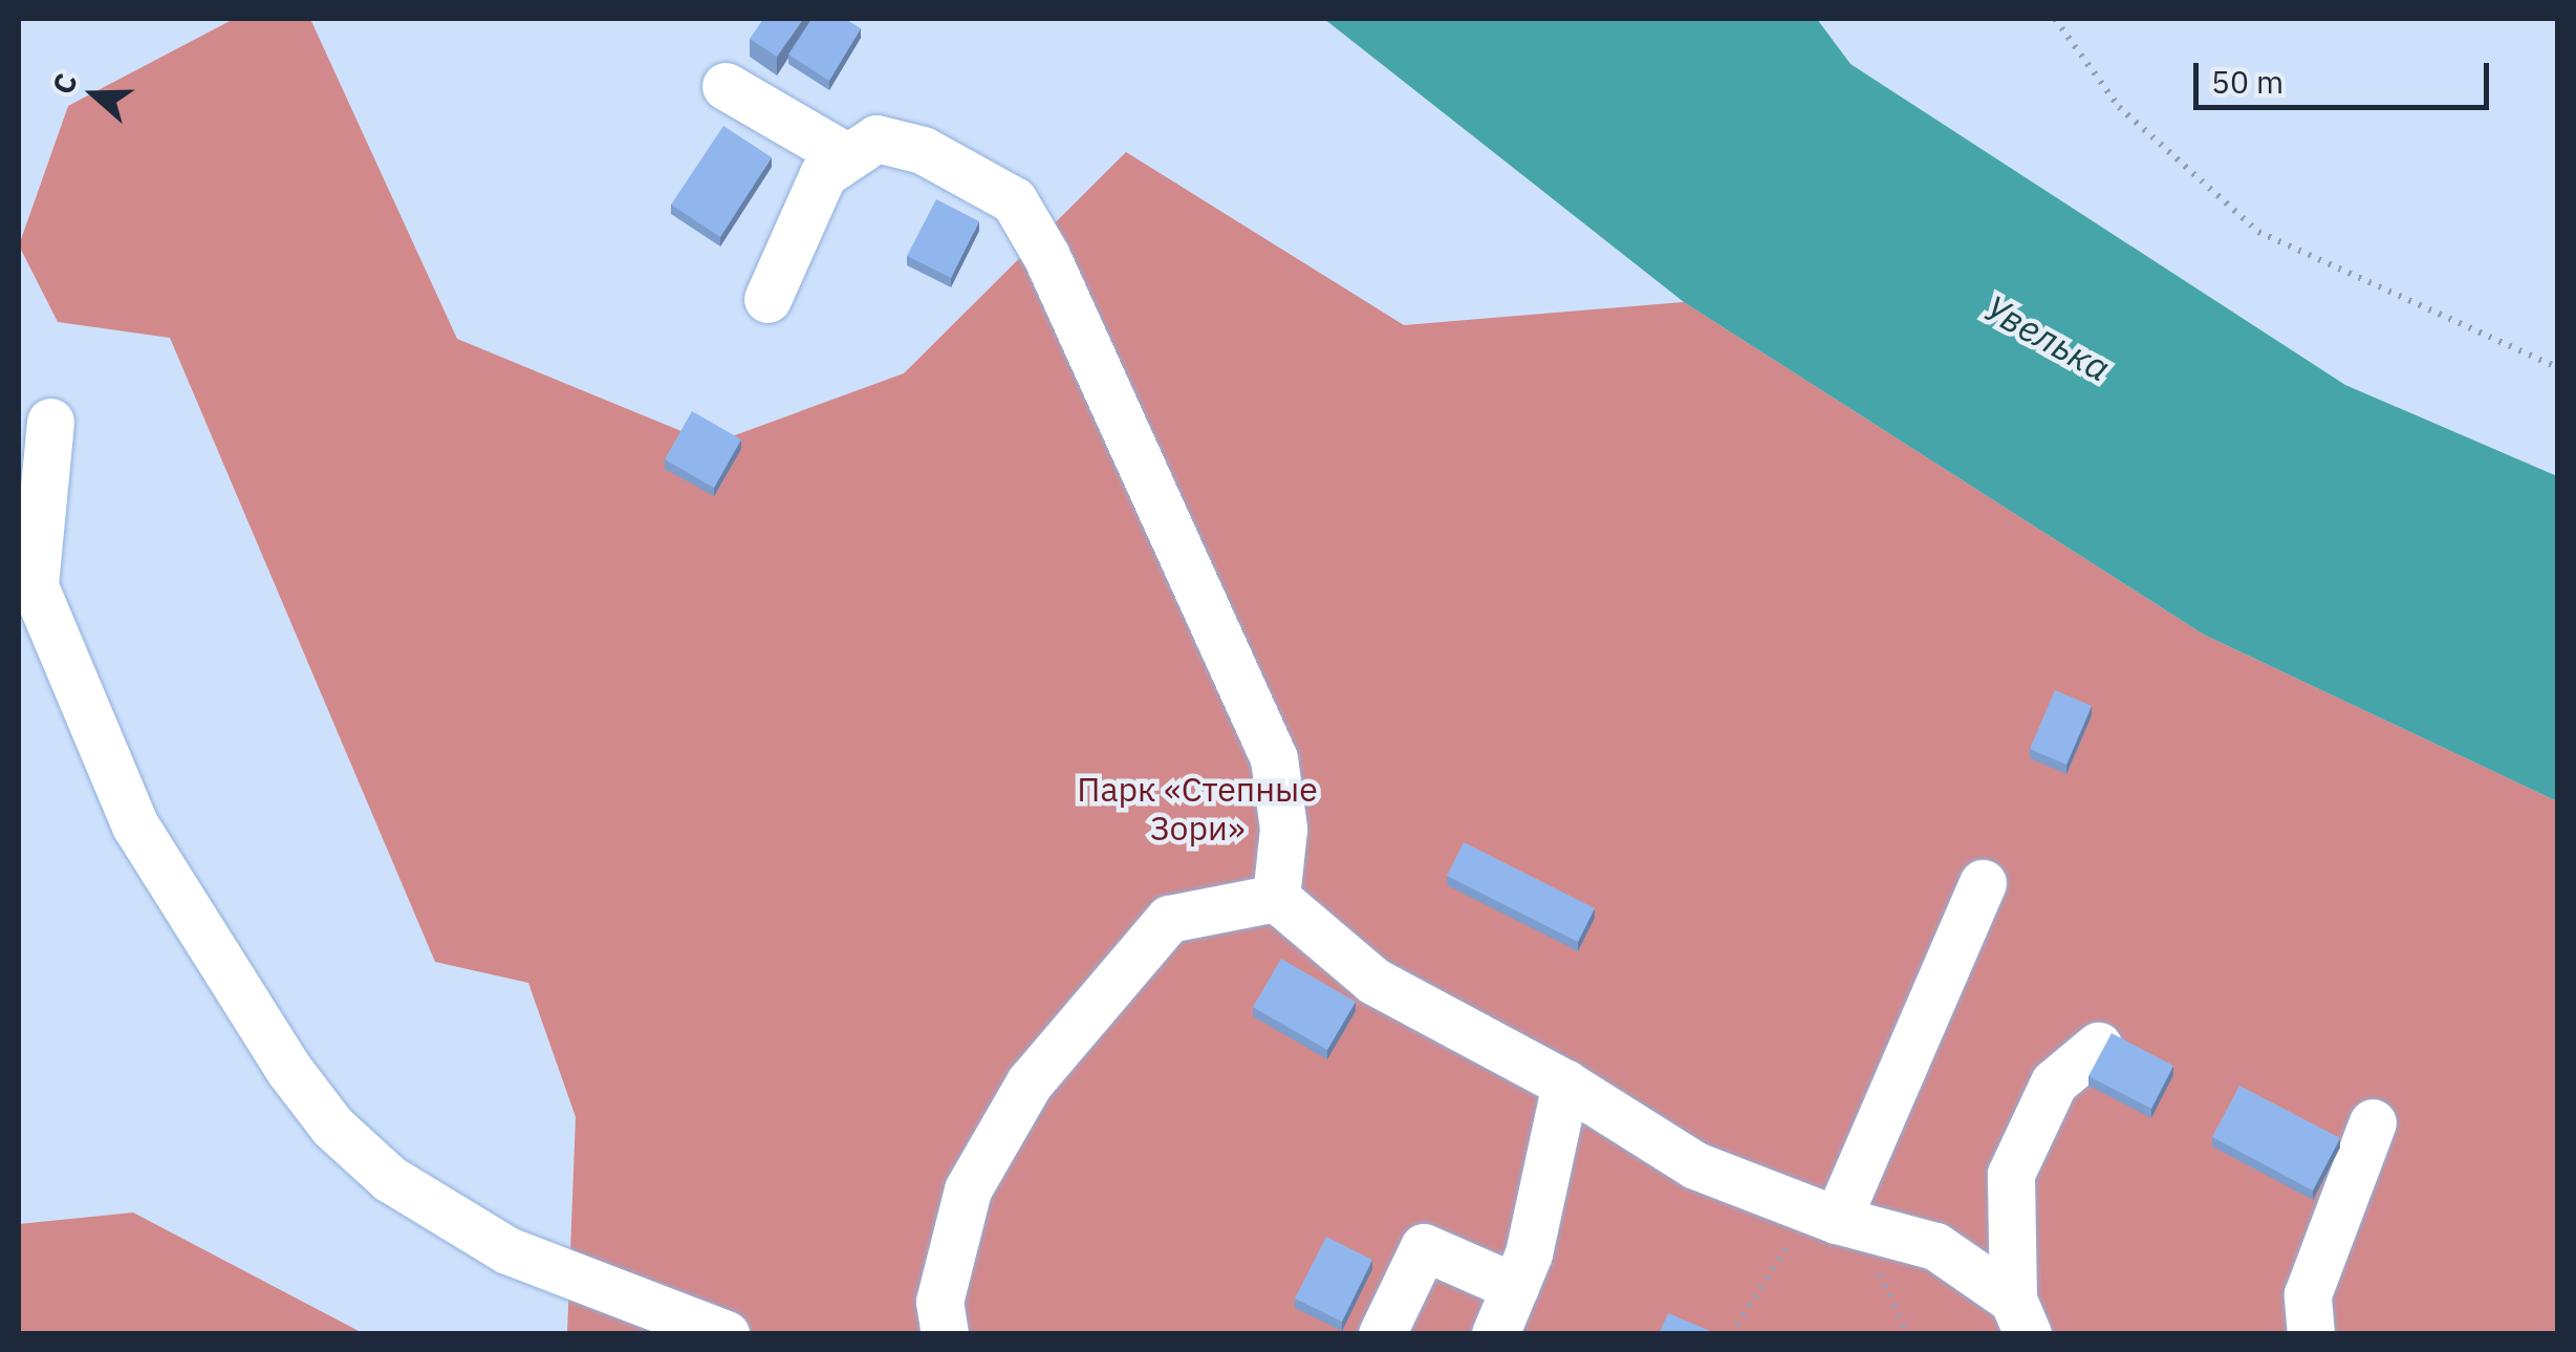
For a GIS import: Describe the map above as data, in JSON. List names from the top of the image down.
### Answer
{
  "water": ["Увелька"],
  "parks": ["Парк «Степные Зори»"],
  "scale_bar": "50 m",
  "north": "left"
}
